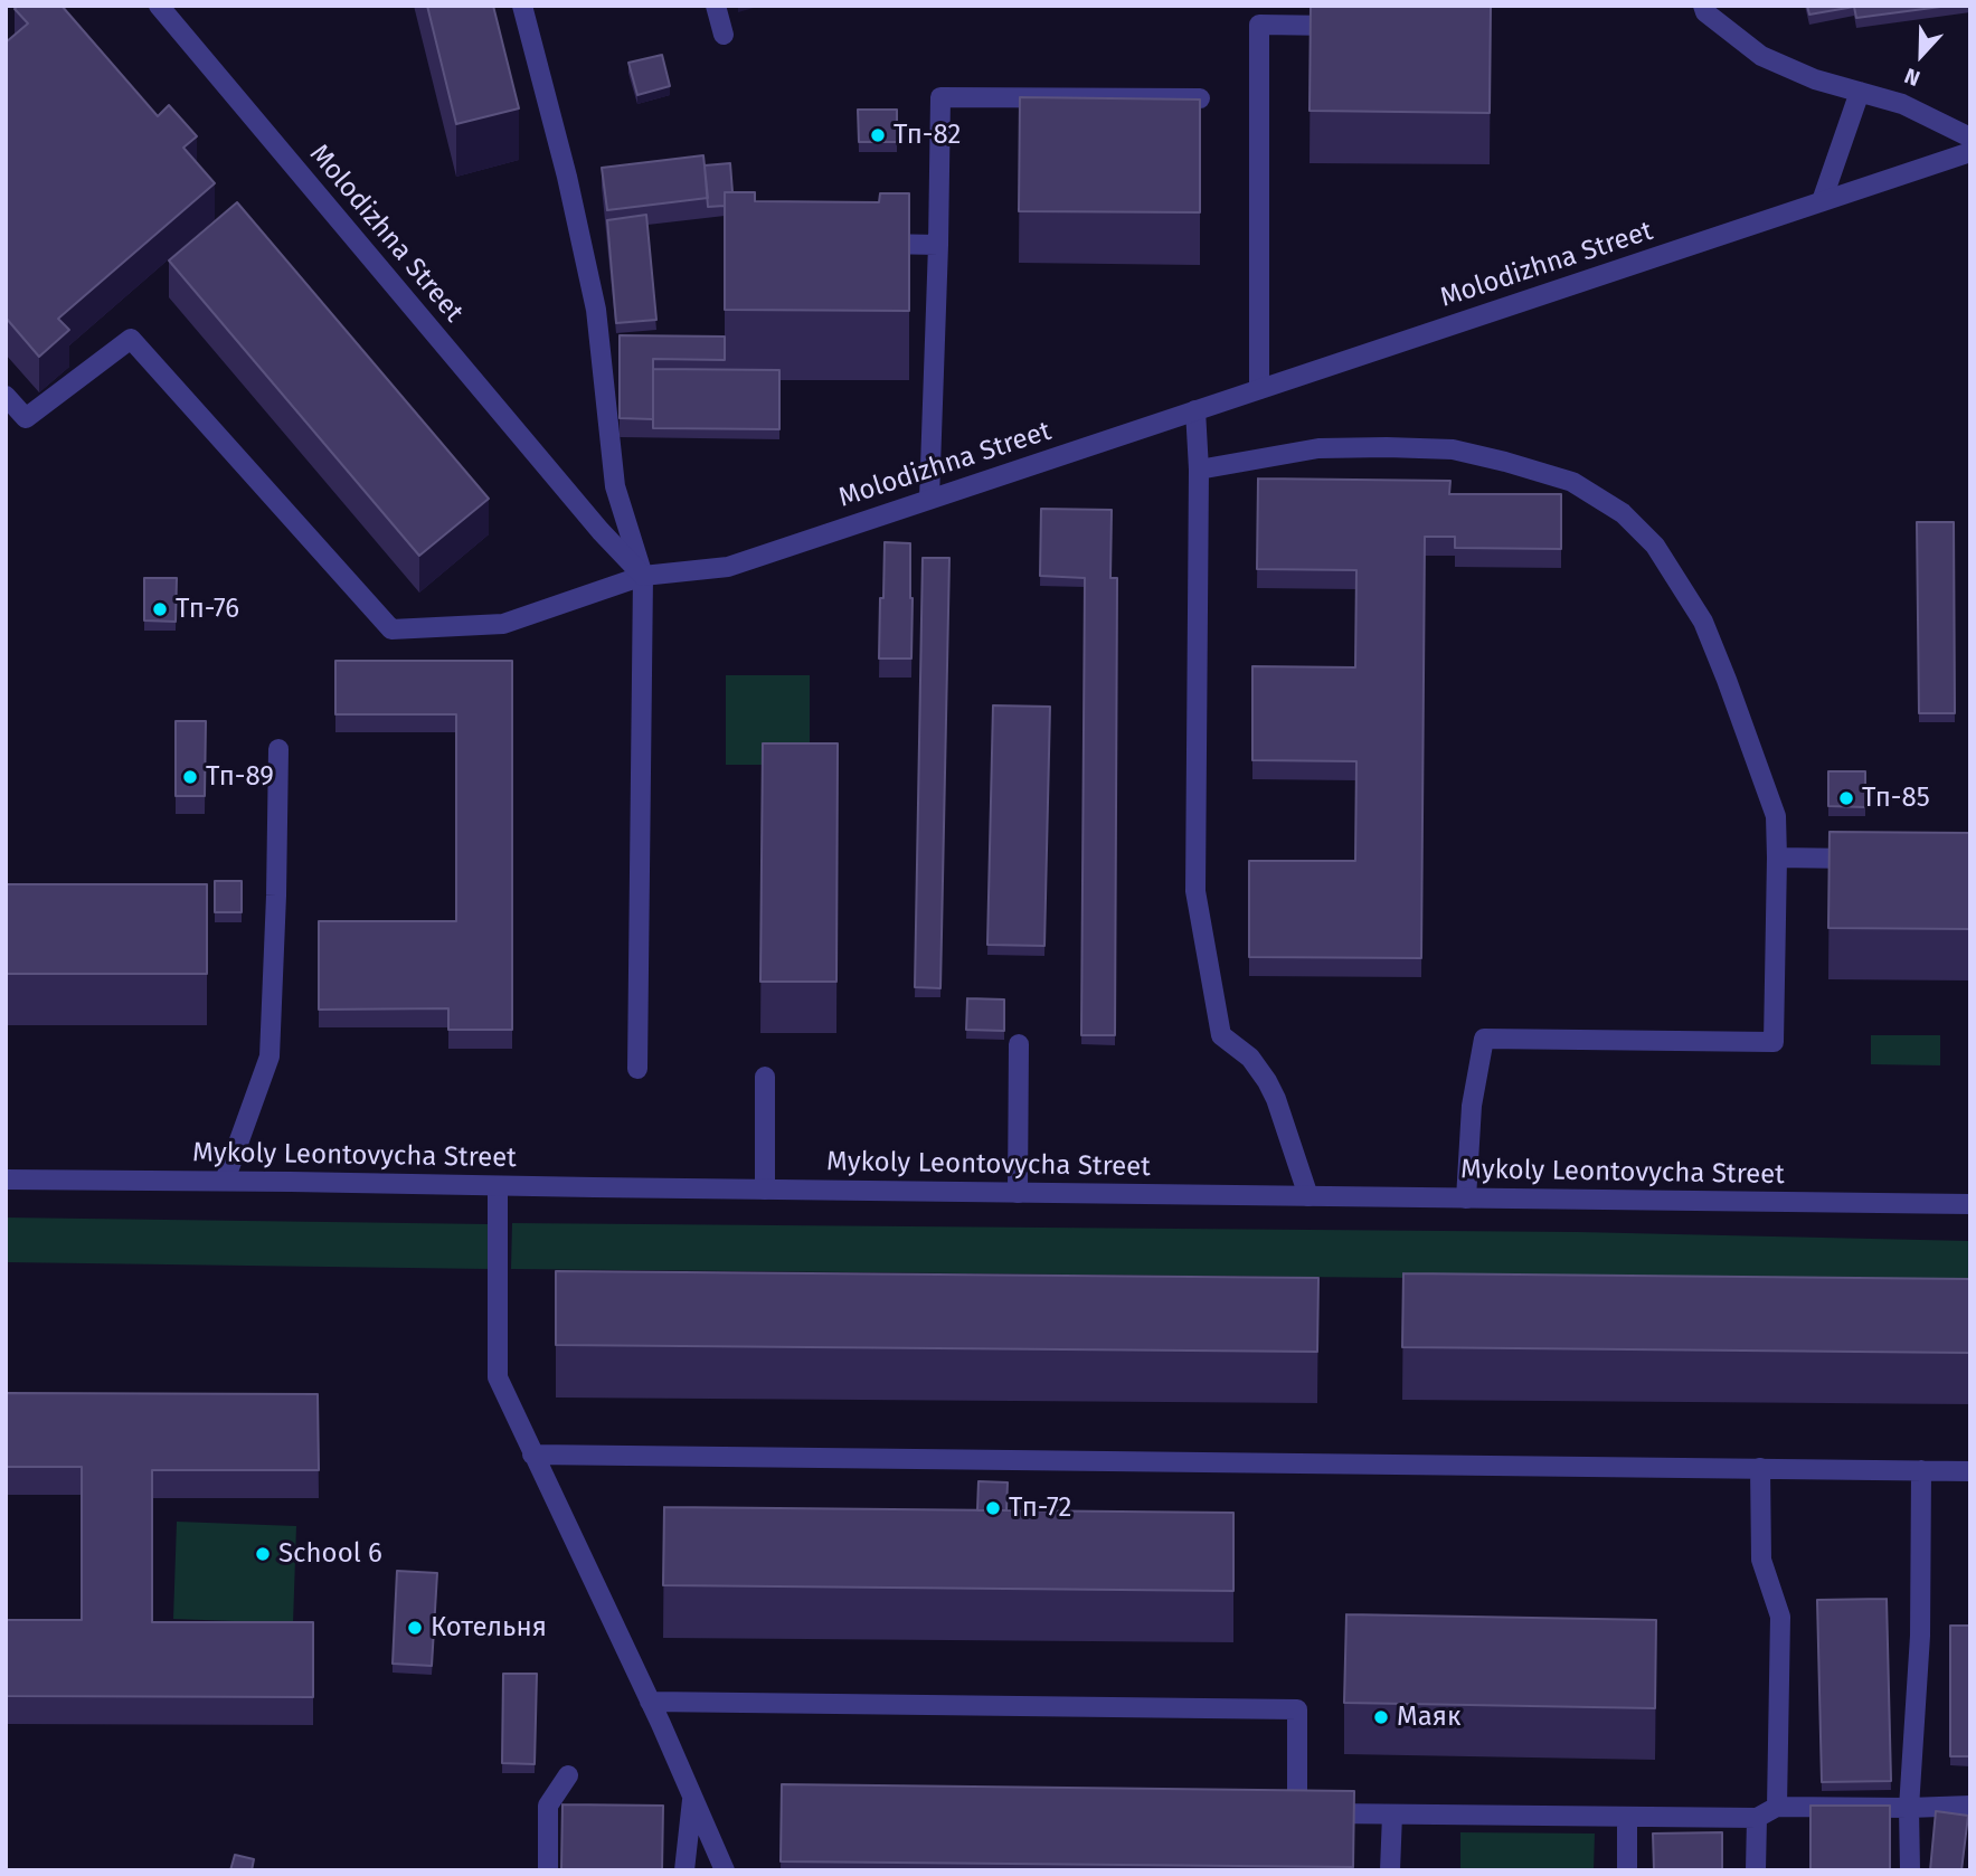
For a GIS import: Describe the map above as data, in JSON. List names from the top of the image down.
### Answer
{
  "streets": {
    "street": ["Molodizhna Street", "Mykoly Leontovycha Street"]
  },
  "places": [
    "Тп-82",
    "Тп-76",
    "Тп-89",
    "Тп-85",
    "Тп-72",
    "School 6",
    "Котельня",
    "Маяк"
  ],
  "north": "bottom"
}
